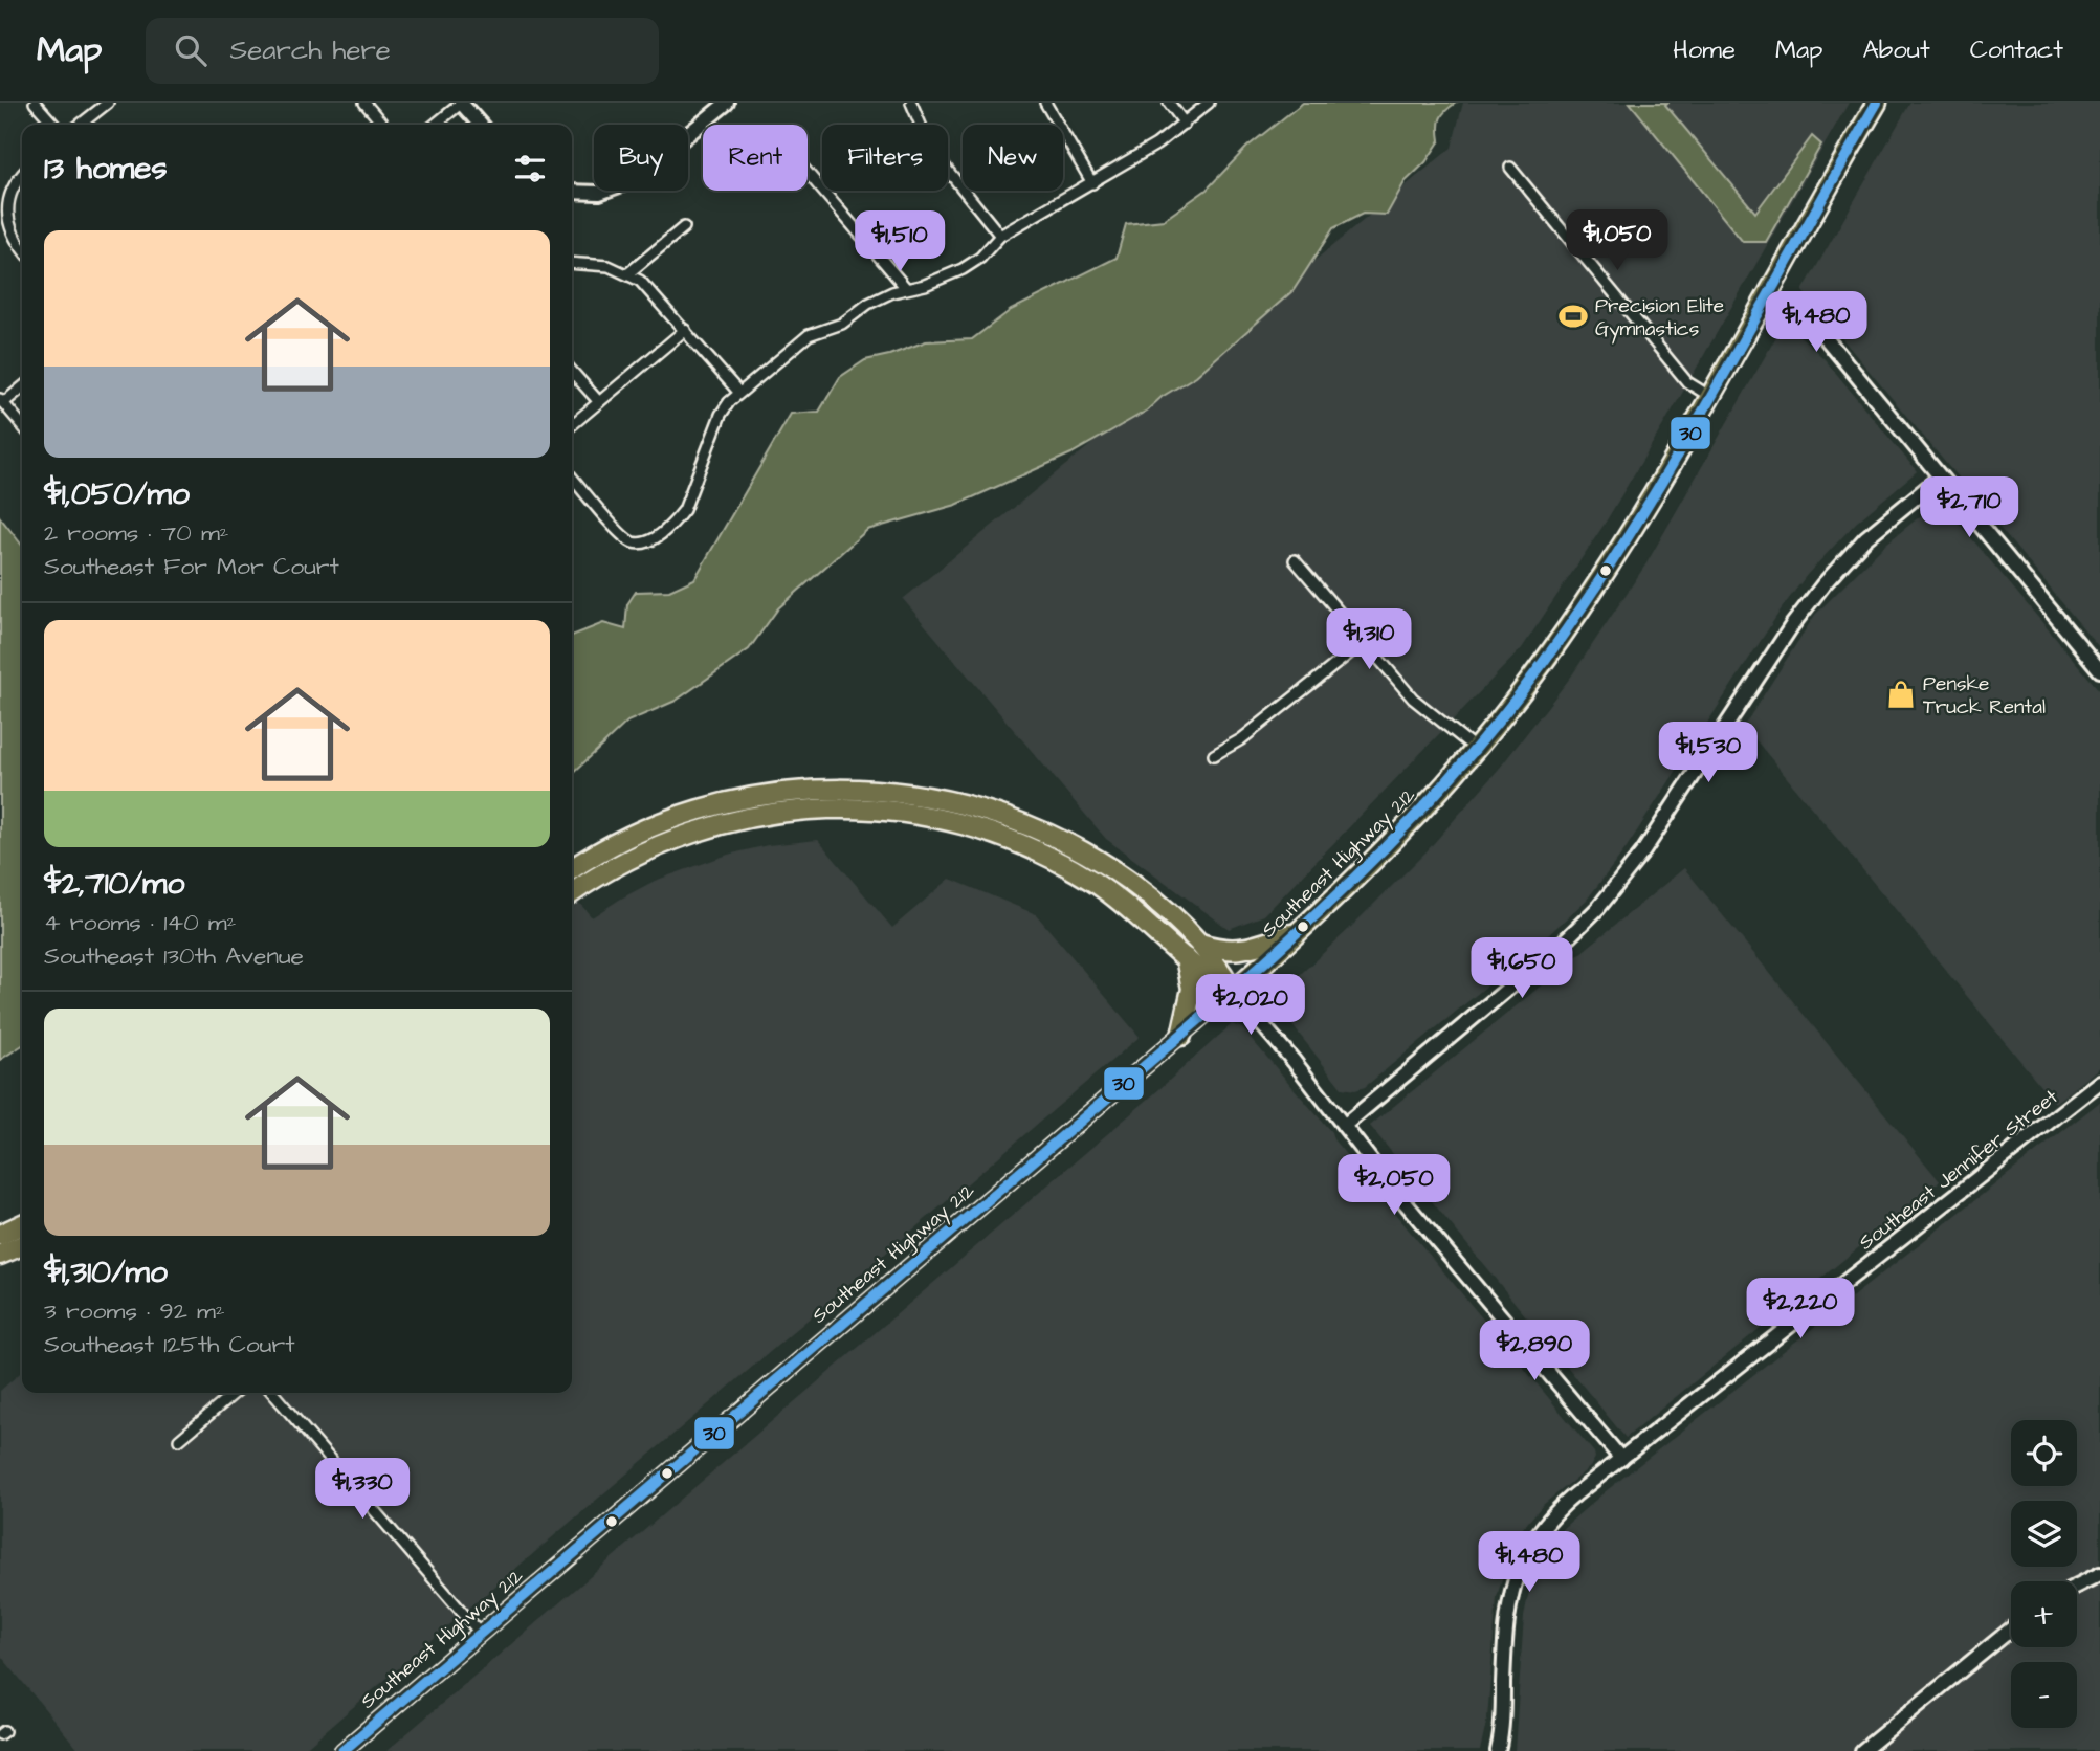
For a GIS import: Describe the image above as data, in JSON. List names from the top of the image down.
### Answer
{
  "streets": {
    "highway": ["Southeast Highway 212"],
    "main road": ["Southeast Jennifer Street"]
  },
  "places": {
    "sports": ["Precision Elite Gymnastics"],
    "shop": ["Penske Truck Rental"]
  },
  "lines": ["transit line 30"],
  "page": {
    "header": "Map",
    "search": "Search here",
    "nav": [
      "Home",
      "Map",
      "About",
      "Contact"
    ],
    "chip": [
      "Buy",
      "Rent",
      "Filters",
      "New"
    ],
    "heading": "13 homes",
    "price": [
      "$1,050",
      "$1,510",
      "$1,480",
      "$2,710",
      "$1,310",
      "$1,530",
      "$1,650",
      "$2,020",
      "$2,050",
      "$2,220",
      "$2,890",
      "$1,330",
      "$1,480"
    ],
    "list": [
      {
        "name": "$1,050/mo",
        "note": "2 rooms · 70 m² · Southeast For Mor Court"
      },
      {
        "name": "$2,710/mo",
        "note": "4 rooms · 140 m² · Southeast 130th Avenue"
      },
      {
        "name": "$1,310/mo",
        "note": "3 rooms · 92 m² · Southeast 125th Court"
      }
    ],
    "map_buttons": ["+", "−"]
  }
}
